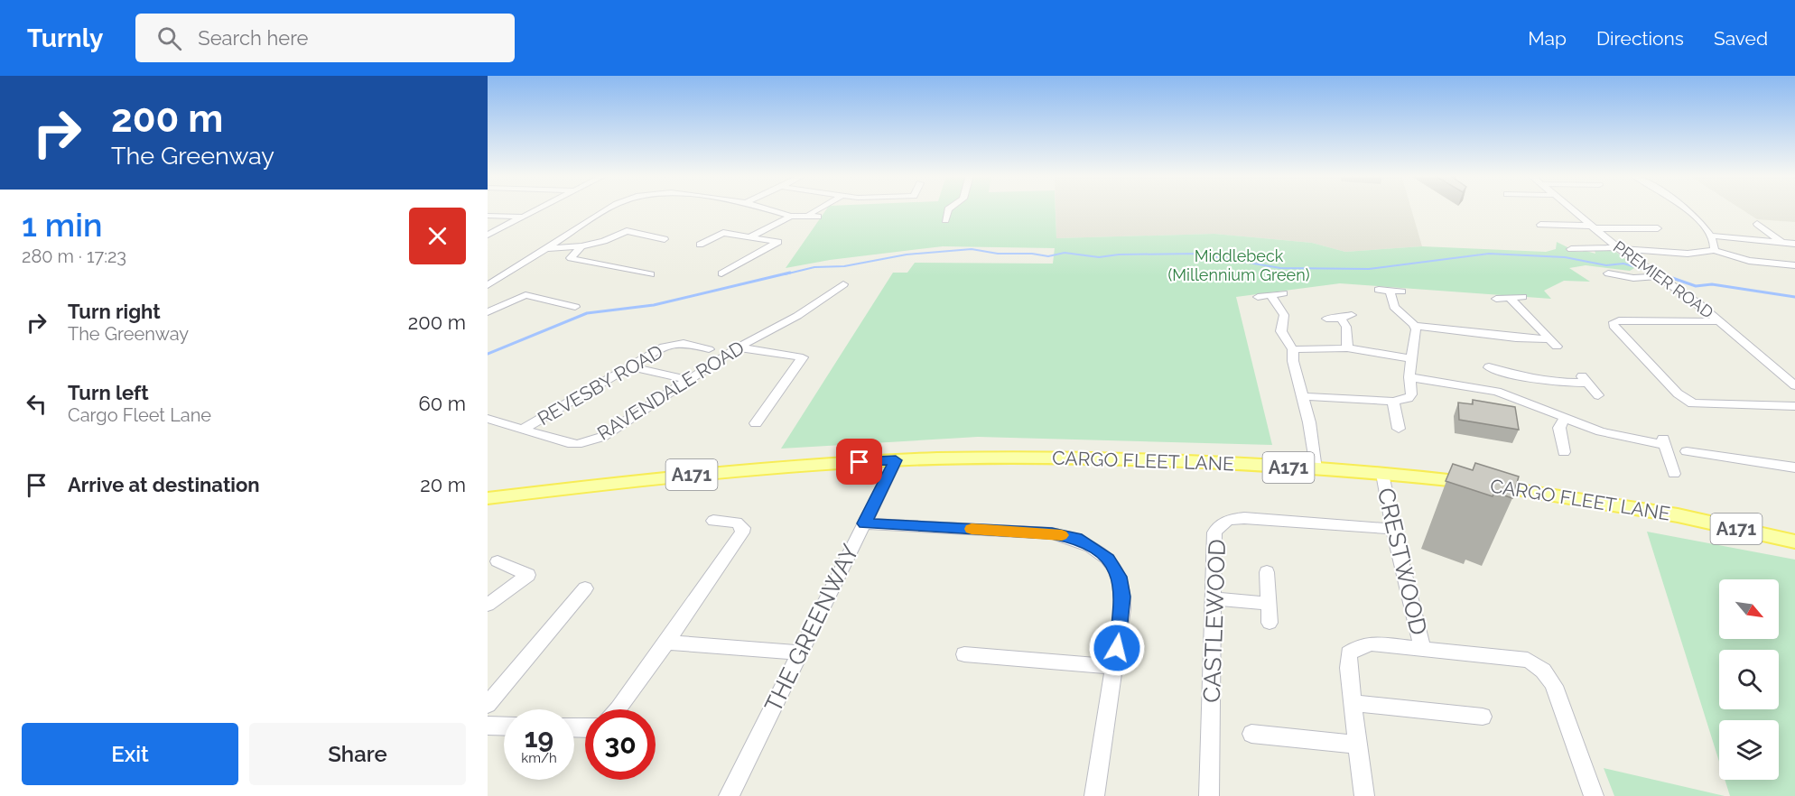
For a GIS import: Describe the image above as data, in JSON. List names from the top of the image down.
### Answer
{
  "streets": {
    "main road": ["CARGO FLEET LANE", "A171"],
    "street": [
      "PREMIER ROAD",
      "REVESBY ROAD",
      "RAVENDALE ROAD",
      "CRESTWOOD",
      "CASTLEWOOD",
      "THE GREENWAY"
    ]
  },
  "crossings": [
    ["REVESBY ROAD", "RAVENDALE ROAD"],
    ["CARGO FLEET LANE", "CRESTWOOD"],
    ["CARGO FLEET LANE", "THE GREENWAY"],
    ["CRESTWOOD", "CASTLEWOOD"]
  ],
  "parks": ["Middlebeck (Millennium Green)"],
  "north": "bottom right",
  "page": {
    "header": "Turnly",
    "search": "Search here",
    "nav": ["Map", "Directions", "Saved"],
    "turn": ["200 m", "The Greenway"],
    "heading": ["1 min", "280 m · 17:23"],
    "list": [
      {
        "name": "Turn right",
        "note": "The Greenway",
        "value": "200 m"
      },
      {
        "name": "Turn left",
        "note": "Cargo Fleet Lane",
        "value": "60 m"
      },
      {
        "name": "Arrive at destination",
        "value": "20 m"
      }
    ],
    "speed": "19 km/h",
    "limit": "30",
    "buttons": ["Exit", "Share"]
  }
}
